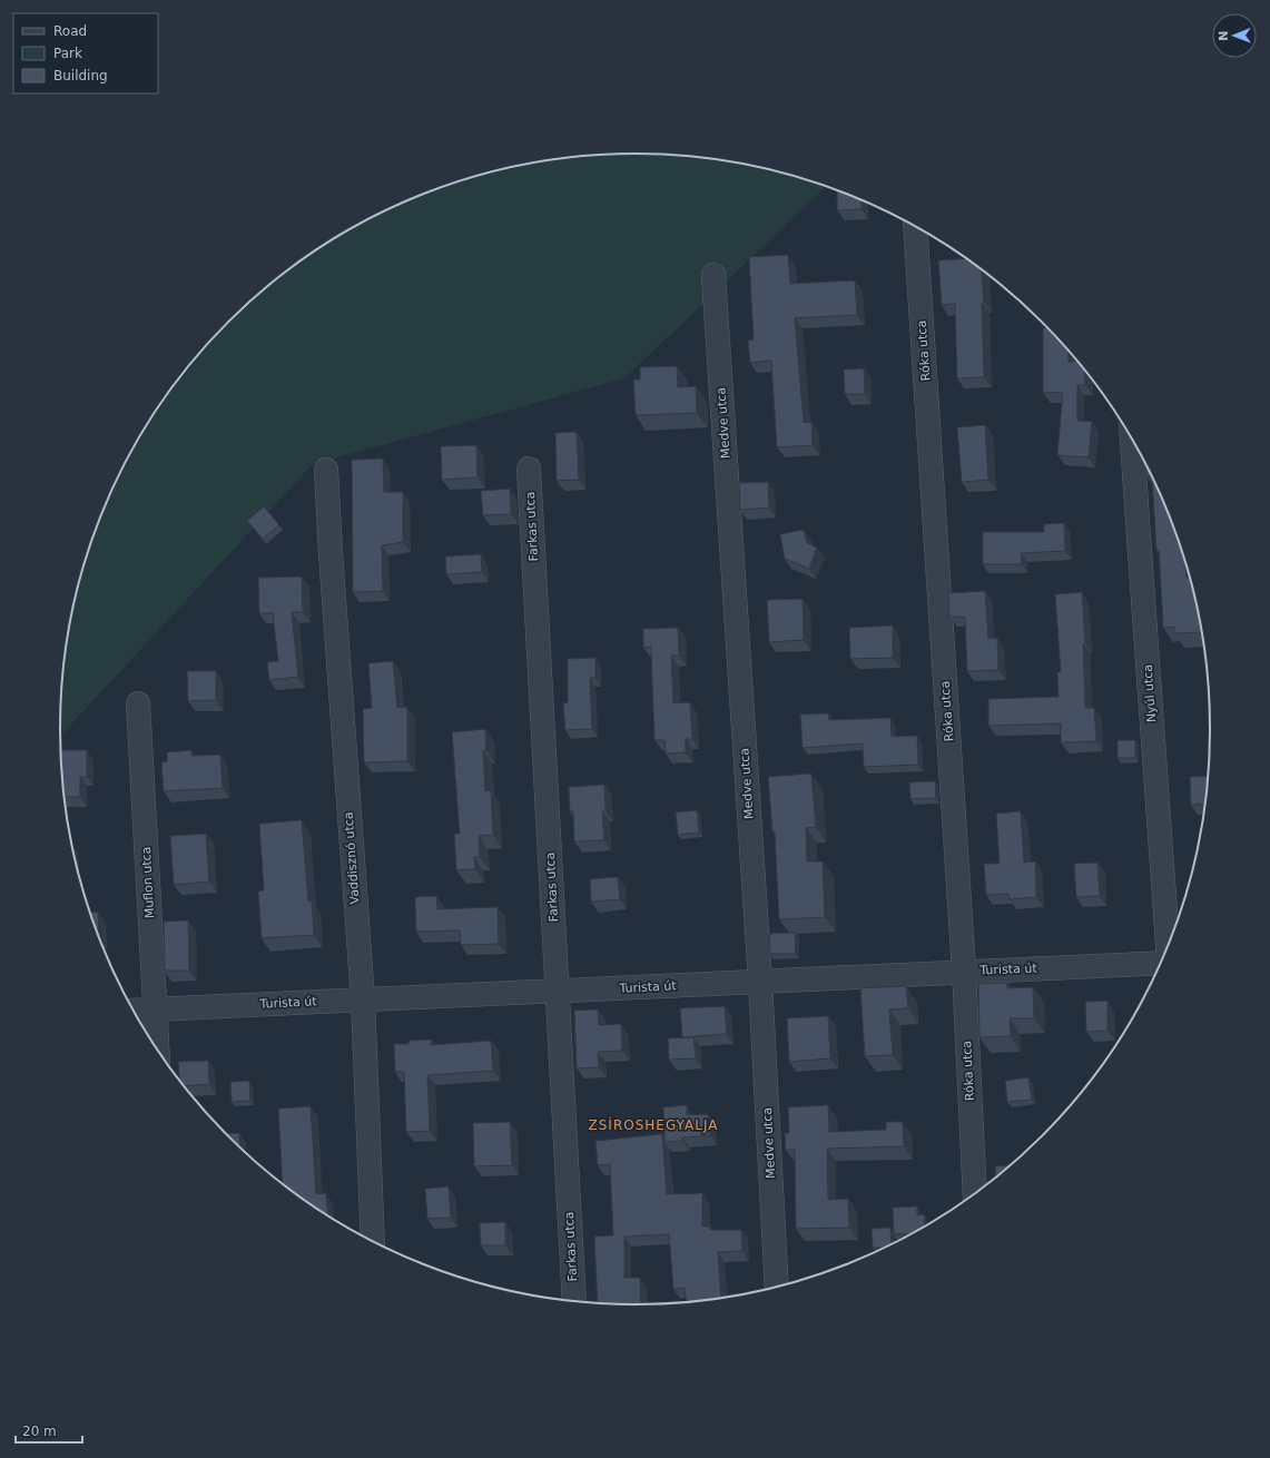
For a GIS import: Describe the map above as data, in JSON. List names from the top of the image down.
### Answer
{
  "streets": {
    "street": [
      "Róka utca",
      "Medve utca",
      "Farkas utca",
      "Nyúl utca",
      "Vaddisznó utca",
      "Muflon utca",
      "Turista út"
    ]
  },
  "crossings": [
    ["Róka utca", "Turista út"],
    ["Medve utca", "Turista út"],
    ["Farkas utca", "Turista út"],
    ["Vaddisznó utca", "Turista út"],
    ["Muflon utca", "Turista út"]
  ],
  "districts": ["ZSÍROSHEGYALJA"],
  "legend": ["Road", "Park", "Building"],
  "scale_bar": "20 m",
  "north": "left"
}
